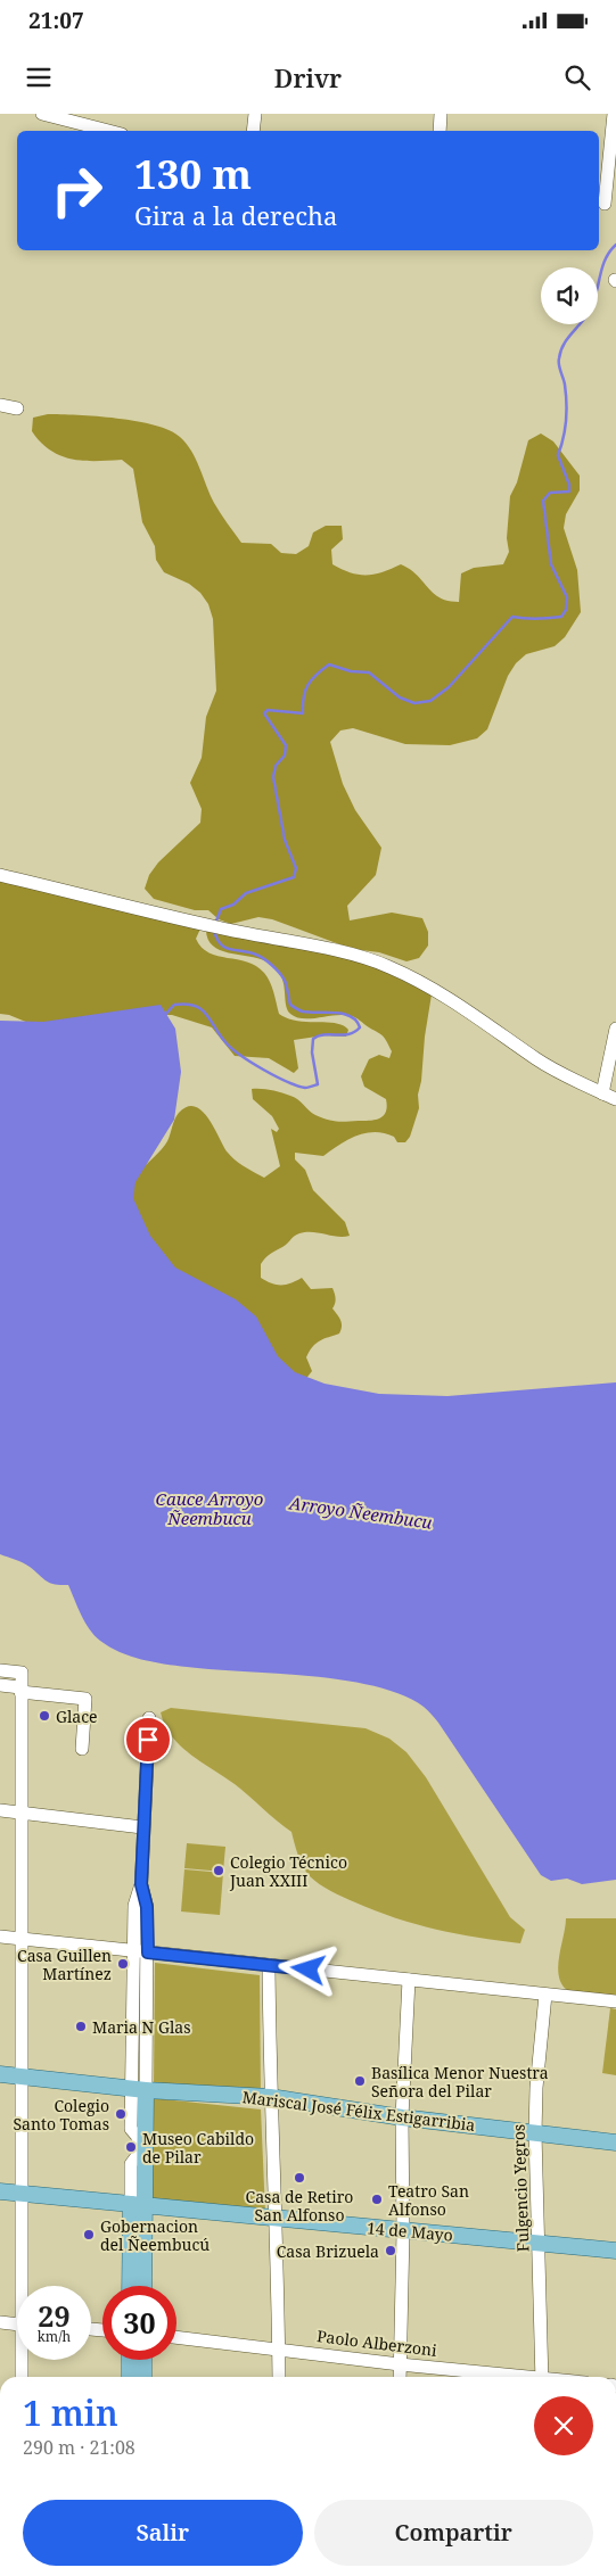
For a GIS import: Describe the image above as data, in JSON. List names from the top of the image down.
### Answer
{
  "streets": {
    "main road": ["Mariscal José Félix Estigarribia", "14 de Mayo"],
    "street": ["Fulgencio Yegros", "Paolo Alberzoni"]
  },
  "crossings": [
    ["Mariscal José Félix Estigarribia", "Fulgencio Yegros"],
    ["Fulgencio Yegros", "14 de Mayo"]
  ],
  "water": ["Cauce Arroyo Ñeembucu", "Arroyo Ñeembucu"],
  "places": [
    "Glace",
    "Colegio Técnico Juan XXIII",
    "Casa Guillen Martínez",
    "Maria N Glas",
    "Basílica Menor Nuestra Señora del Pilar",
    "Colegio Santo Tomas",
    "Museo Cabildo de Pilar",
    "Casa de Retiro San Alfonso",
    "Teatro San Alfonso",
    "Gobernacion del Ñeembucú",
    "Casa Brizuela"
  ],
  "page": {
    "status": "21:07",
    "header": "Drivr",
    "turn": ["130 m", "Gira a la derecha"],
    "speed": "29 km/h",
    "limit": "30",
    "heading": ["1 min", "290 m · 21:08"],
    "buttons": ["Salir", "Compartir"]
  }
}
